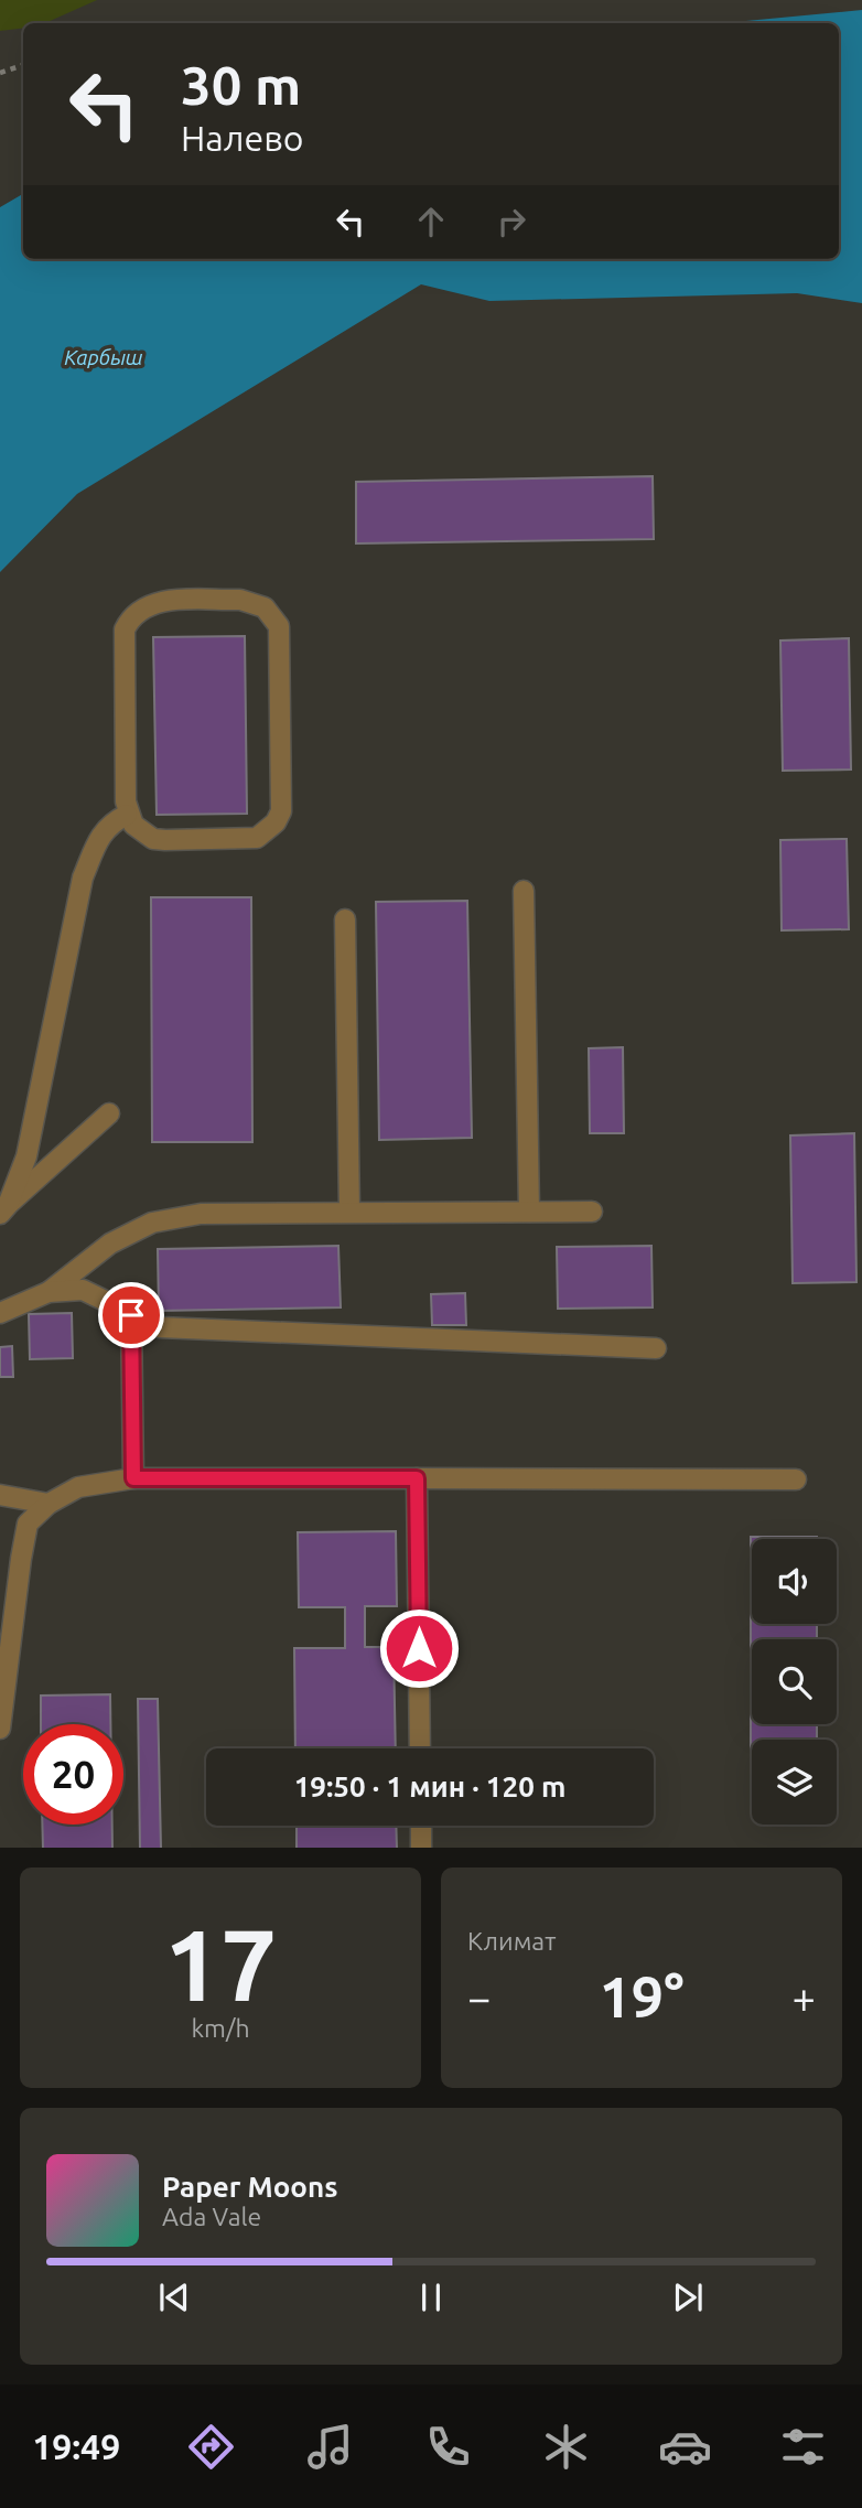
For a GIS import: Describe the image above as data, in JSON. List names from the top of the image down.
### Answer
{
  "water": ["Карбыш"],
  "page": {
    "turn": ["30 m", "Налево"],
    "limit": "20",
    "trip": "19:50 · 1 мин · 120 m",
    "tile": [
      ["17", "km/h"],
      "Климат"
    ],
    "heat": ["−", "19°", "+"],
    "song": ["Paper Moons", "Ada Vale"],
    "tabs": "19:49"
  }
}
